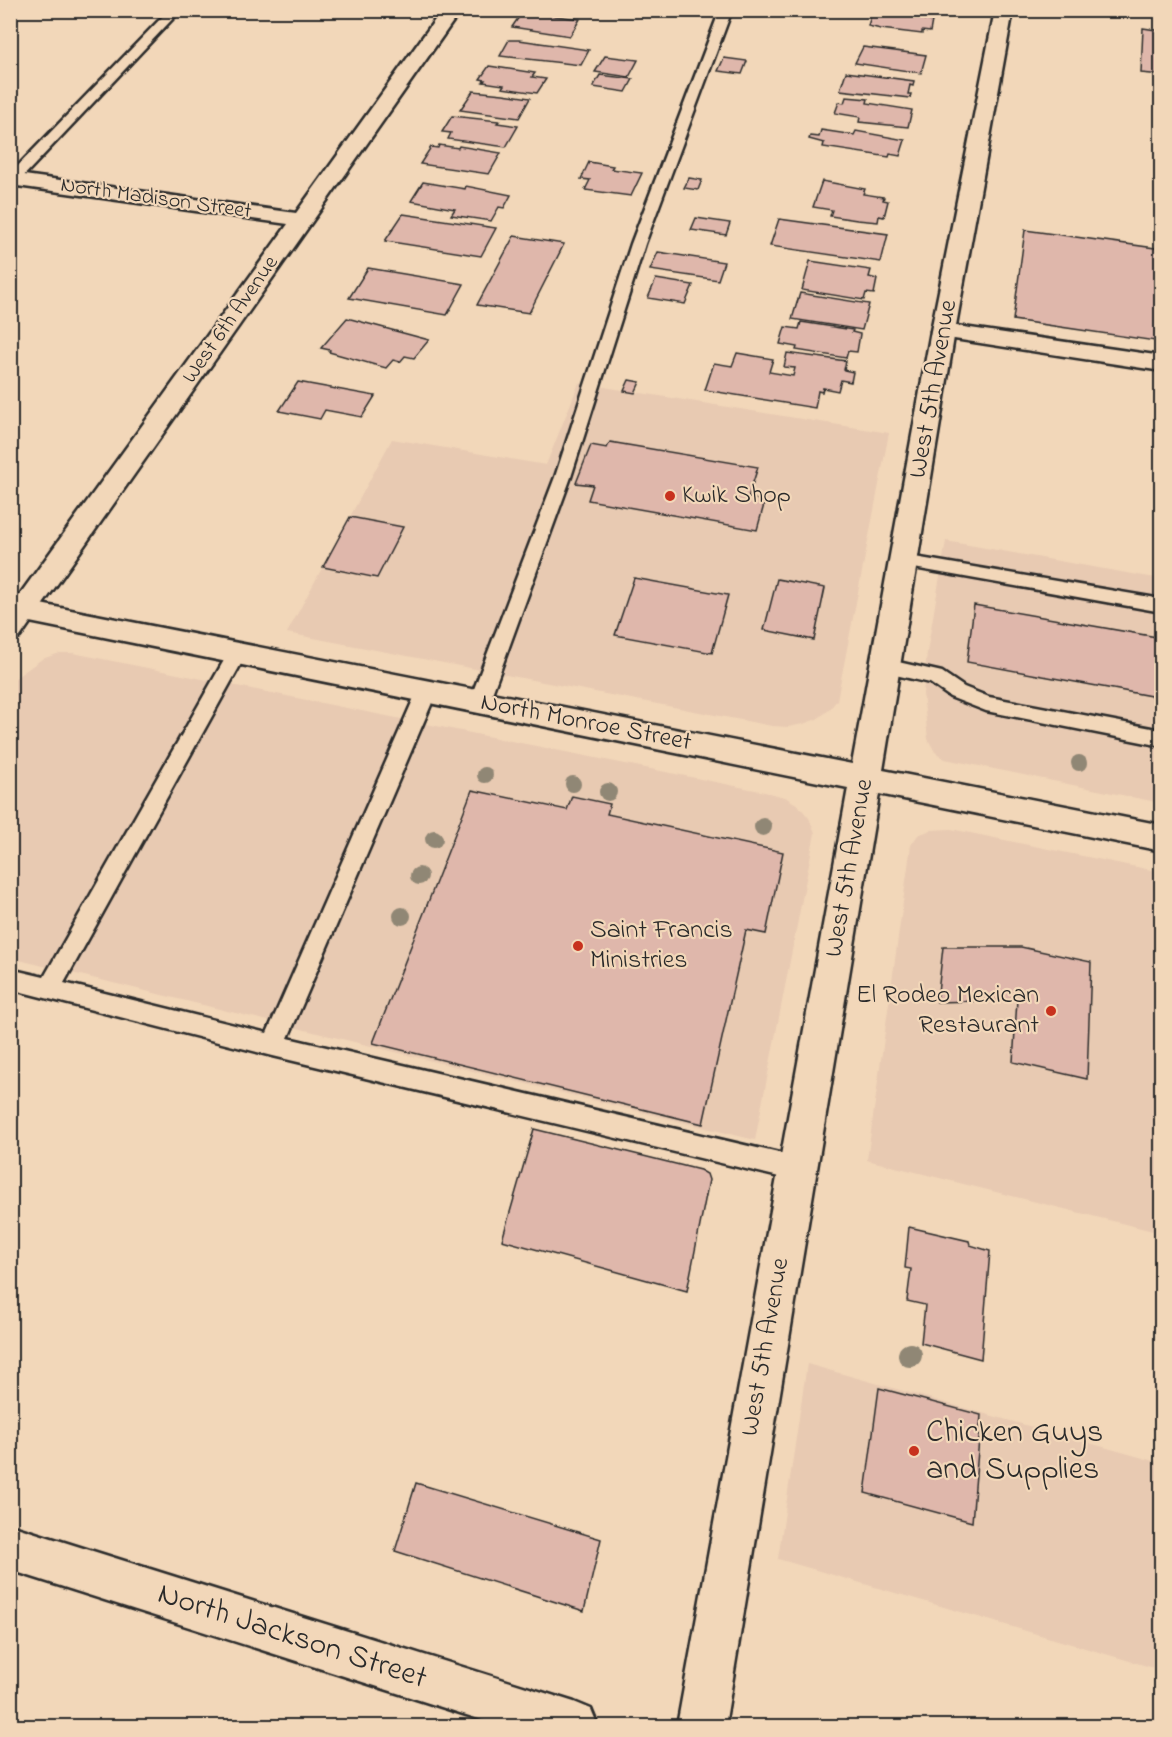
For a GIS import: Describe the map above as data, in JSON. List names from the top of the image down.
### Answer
{
  "streets": {
    "street": [
      "North Madison Street",
      "West 6th Avenue",
      "West 5th Avenue",
      "North Monroe Street",
      "North Jackson Street"
    ]
  },
  "crossings": [
    ["North Madison Street", "West 6th Avenue"],
    ["West 6th Avenue", "North Monroe Street"],
    ["West 5th Avenue", "North Monroe Street"]
  ],
  "places": [
    "Kwik Shop",
    "Saint Francis Ministries",
    "El Rodeo Mexican Restaurant",
    "Chicken Guys and Supplies"
  ]
}
